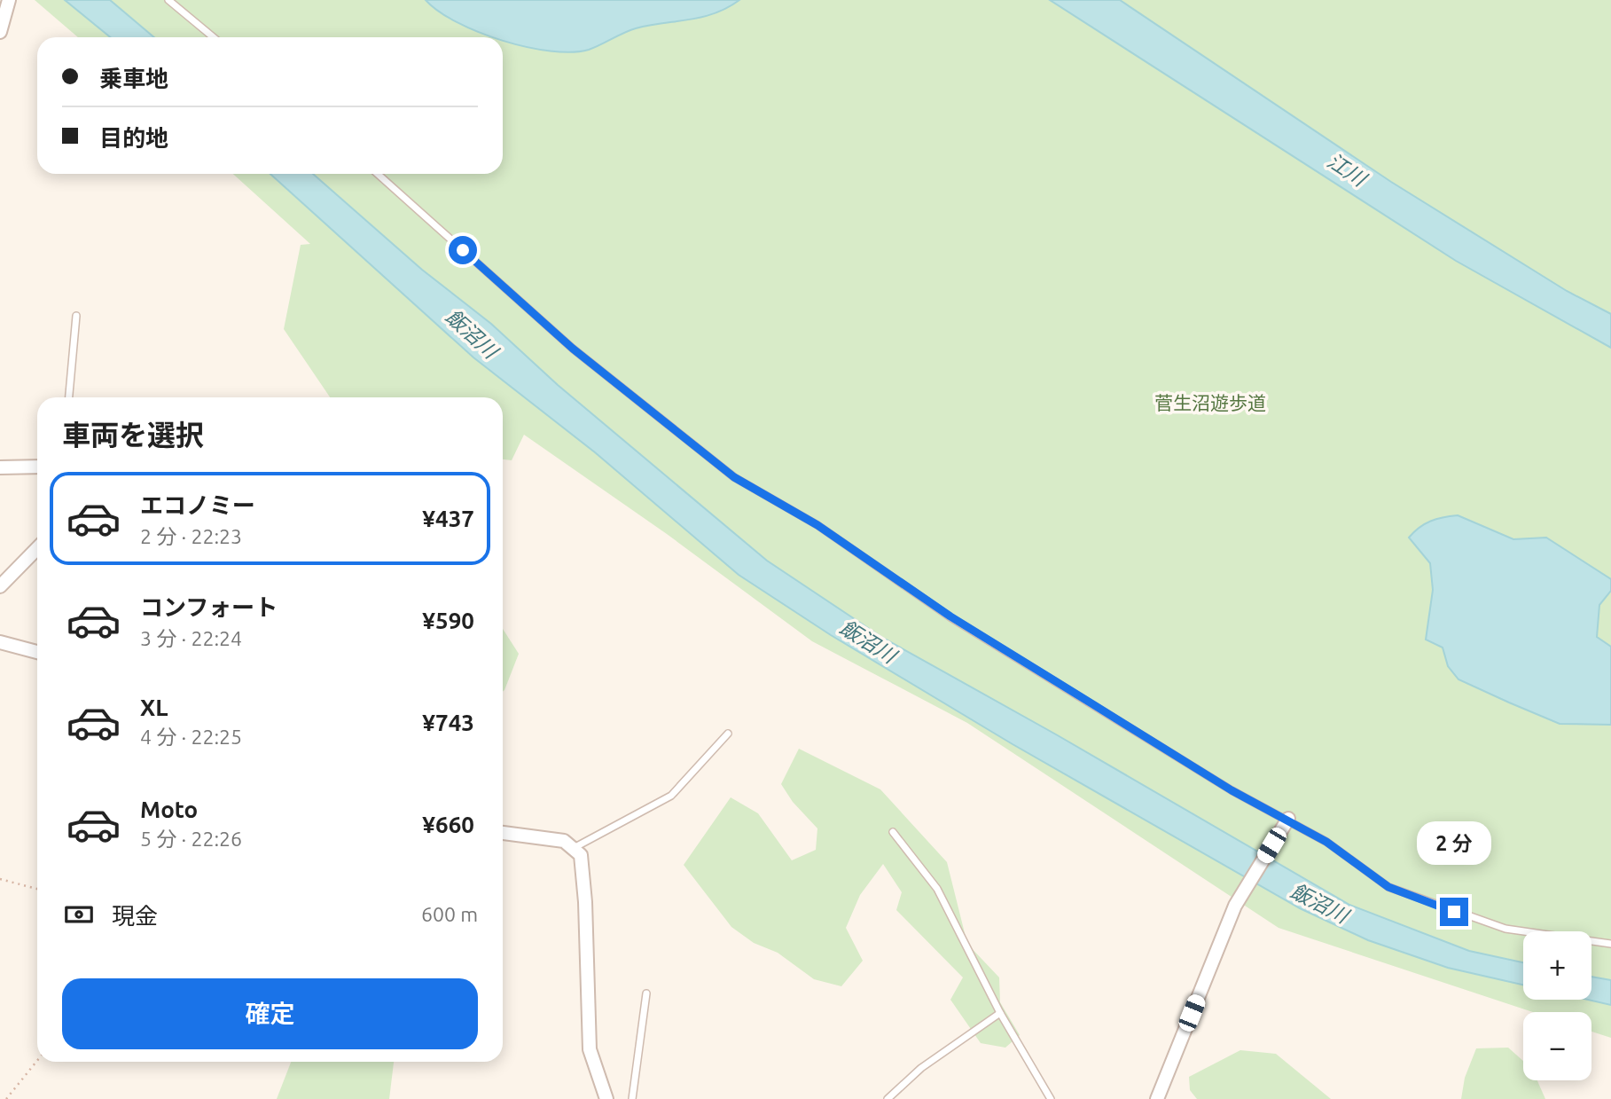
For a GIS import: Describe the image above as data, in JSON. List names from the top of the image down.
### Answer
{
  "water": ["江川", "飯沼川"],
  "parks": ["菅生沼遊歩道"],
  "page": {
    "banner": ["乗車地", "目的地"],
    "heading": "車両を選択",
    "list": [
      {
        "name": "エコノミー",
        "note": "2 分 · 22:23",
        "value": "¥437"
      },
      {
        "name": "コンフォート",
        "note": "3 分 · 22:24",
        "value": "¥590"
      },
      {
        "name": "XL",
        "note": "4 分 · 22:25",
        "value": "¥743"
      },
      {
        "name": "Moto",
        "note": "5 分 · 22:26",
        "value": "¥660"
      }
    ],
    "bubble": "2 分",
    "pay": ["現金", "600 m"],
    "map_buttons": ["+", "−"],
    "buttons": "確定"
  }
}
